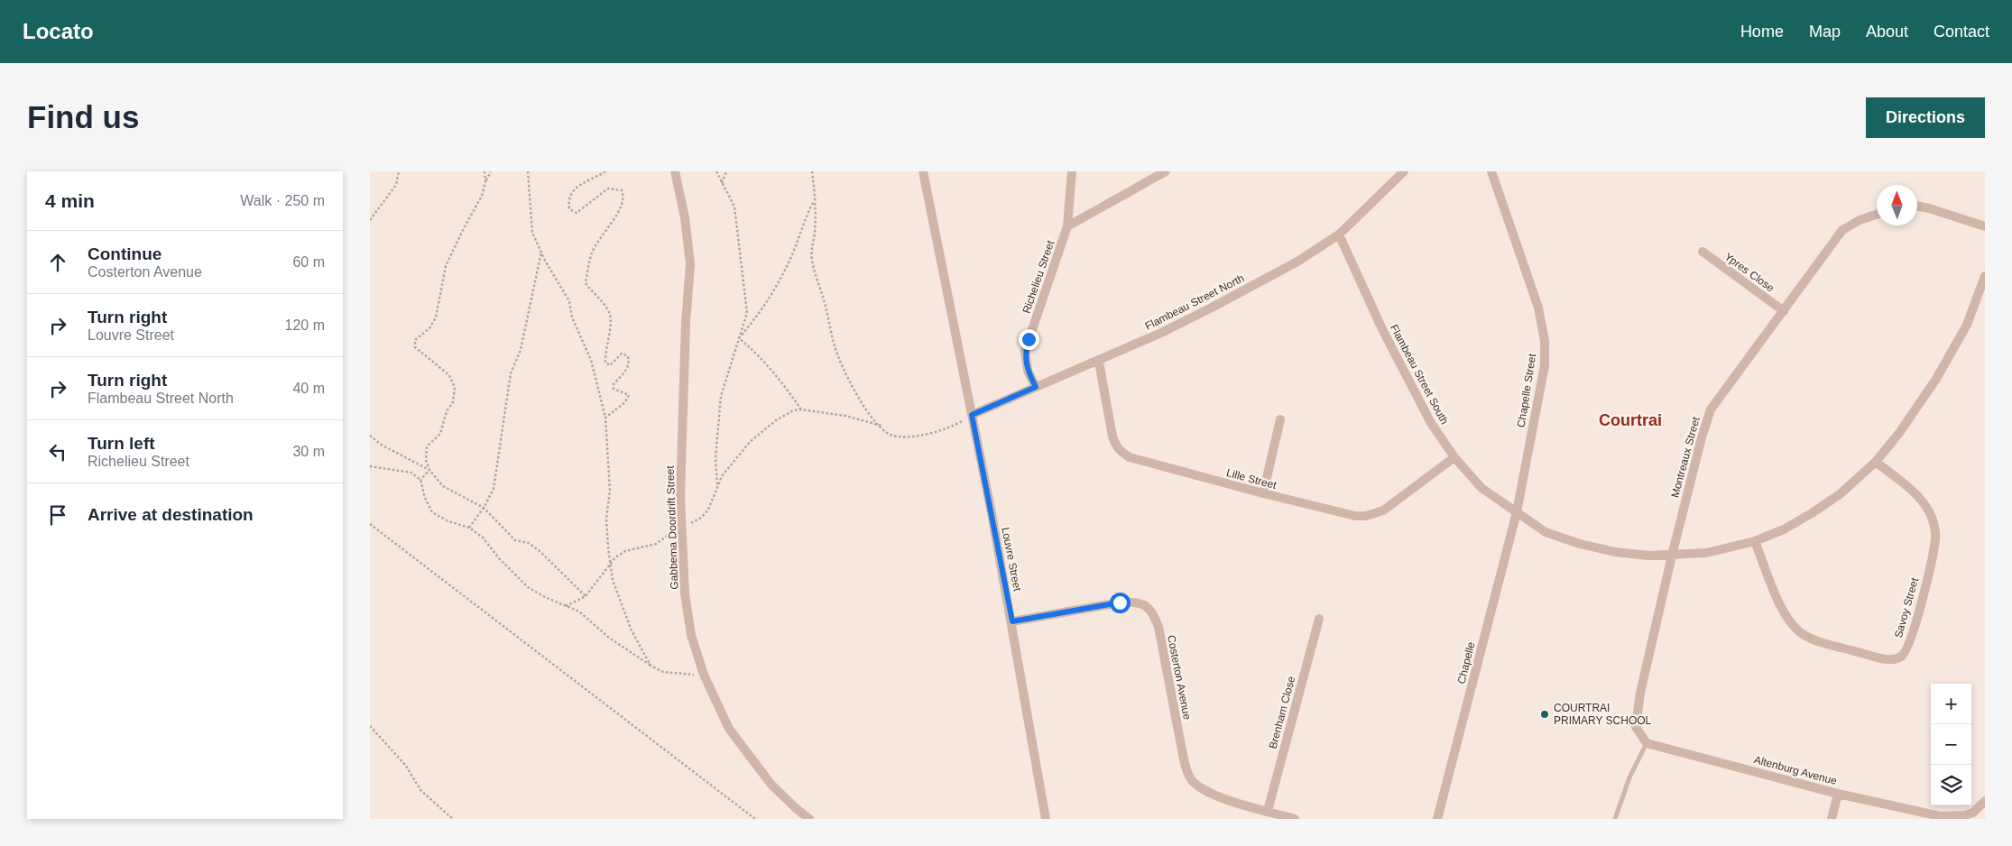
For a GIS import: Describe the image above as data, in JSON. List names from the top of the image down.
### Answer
{
  "streets": {
    "street": [
      "Ypres Close",
      "Richelieu Street",
      "Flambeau Street North",
      "Flambeau Street South",
      "Chapelle Street",
      "Montreaux Street",
      "Lille Street",
      "Gabbema Doordrift Street",
      "Louvre Street",
      "Savoy Street",
      "Chapelle",
      "Costerton Avenue",
      "Brenham Close",
      "Altenburg Avenue"
    ]
  },
  "crossings": [
    ["Ypres Close", "Montreaux Street"],
    ["Richelieu Street", "Flambeau Street North"],
    ["Flambeau Street North", "Flambeau Street South"],
    ["Flambeau Street North", "Lille Street"],
    ["Flambeau Street North", "Louvre Street"],
    ["Flambeau Street South", "Chapelle Street"],
    ["Flambeau Street South", "Montreaux Street"],
    ["Flambeau Street South", "Lille Street"],
    ["Flambeau Street South", "Savoy Street"],
    ["Flambeau Street South", "Chapelle"],
    ["Chapelle Street", "Chapelle"],
    ["Montreaux Street", "Altenburg Avenue"],
    ["Louvre Street", "Costerton Avenue"],
    ["Costerton Avenue", "Brenham Close"]
  ],
  "districts": ["Courtrai"],
  "places": ["COURTRAI PRIMARY SCHOOL"],
  "north": "top",
  "page": {
    "header": "Locato",
    "nav": [
      "Home",
      "Map",
      "About",
      "Contact"
    ],
    "buttons": "Directions",
    "title": "Find us",
    "heading": ["4 min", "Walk · 250 m"],
    "list": [
      ["Continue", "Costerton Avenue", "60 m"],
      ["Turn right", "Louvre Street", "120 m"],
      ["Turn right", "Flambeau Street North", "40 m"],
      ["Turn left", "Richelieu Street", "30 m"],
      "Arrive at destination"
    ],
    "map_buttons": ["+", "−"]
  }
}
